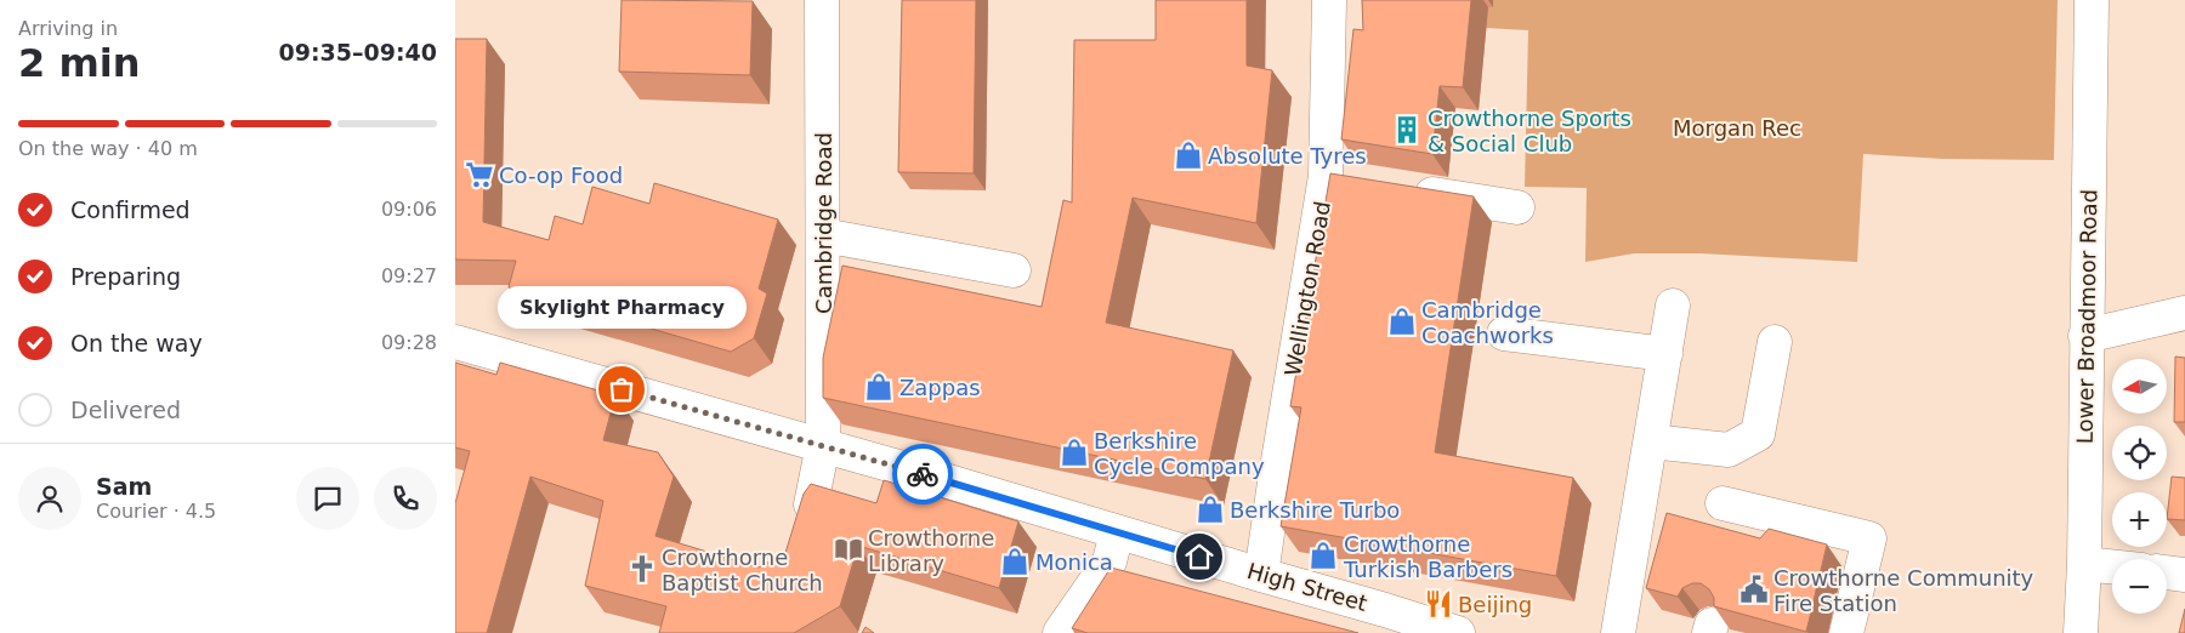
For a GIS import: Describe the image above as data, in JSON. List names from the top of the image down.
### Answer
{
  "streets": {
    "street": [
      "Cambridge Road",
      "Wellington Road",
      "Lower Broadmoor Road",
      "High Street"
    ]
  },
  "crossings": [
    ["Cambridge Road", "High Street"],
    ["Wellington Road", "High Street"]
  ],
  "parks": ["Morgan Rec"],
  "places": {
    "building": ["Crowthorne Sports & Social Club"],
    "shop": [
      "Absolute Tyres",
      "Cambridge Coachworks",
      "Zappas",
      "Berkshire Cycle Company",
      "Berkshire Turbo",
      "Crowthorne Turkish Barbers",
      "Monica"
    ],
    "supermarket": ["Co-op Food"],
    "other": ["Skylight Pharmacy"],
    "library": ["Crowthorne Library"],
    "church": ["Crowthorne Baptist Church"],
    "public building": ["Crowthorne Community Fire Station"],
    "restaurant": ["Beijing"]
  },
  "north": "left",
  "page": {
    "heading": ["2 min", "Arriving in", "09:35–09:40"],
    "panel": ["Sam", "Courier · 4.5"],
    "bar": "On the way · 40 m",
    "list": [
      ["Confirmed", "09:06"],
      ["Preparing", "09:27"],
      ["On the way", "09:28"],
      "Delivered"
    ],
    "bubble": "Skylight Pharmacy",
    "map_buttons": ["+", "−"]
  }
}
